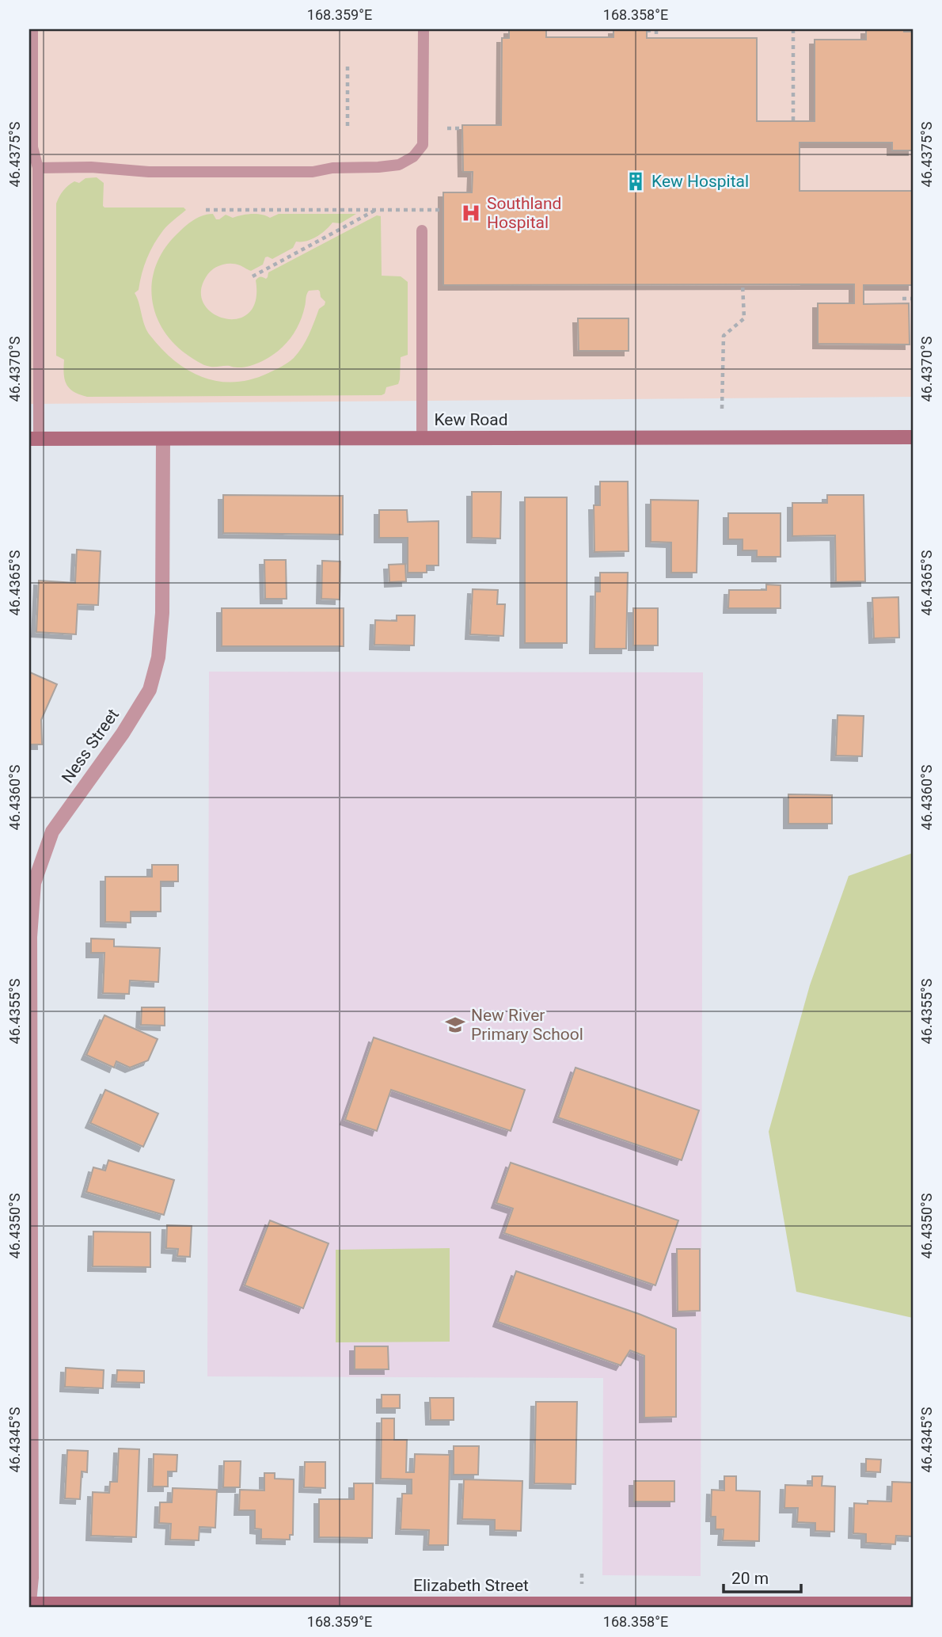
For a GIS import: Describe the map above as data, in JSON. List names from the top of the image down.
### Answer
{
  "streets": {
    "street": ["Kew Road", "Ness Street", "Elizabeth Street"]
  },
  "crossings": [
    ["Kew Road", "Ness Street"],
    ["Ness Street", "Elizabeth Street"]
  ],
  "places": {
    "building": ["Kew Hospital"],
    "hospital": ["Southland Hospital"],
    "school or university": ["New River Primary School"]
  },
  "scale_bar": "20 m",
  "coordinates": [
    "168.359°E",
    "168.358°E",
    "46.4375°S",
    "46.4370°S",
    "46.4365°S",
    "46.4360°S",
    "46.4355°S",
    "46.4350°S",
    "46.4345°S"
  ]
}
